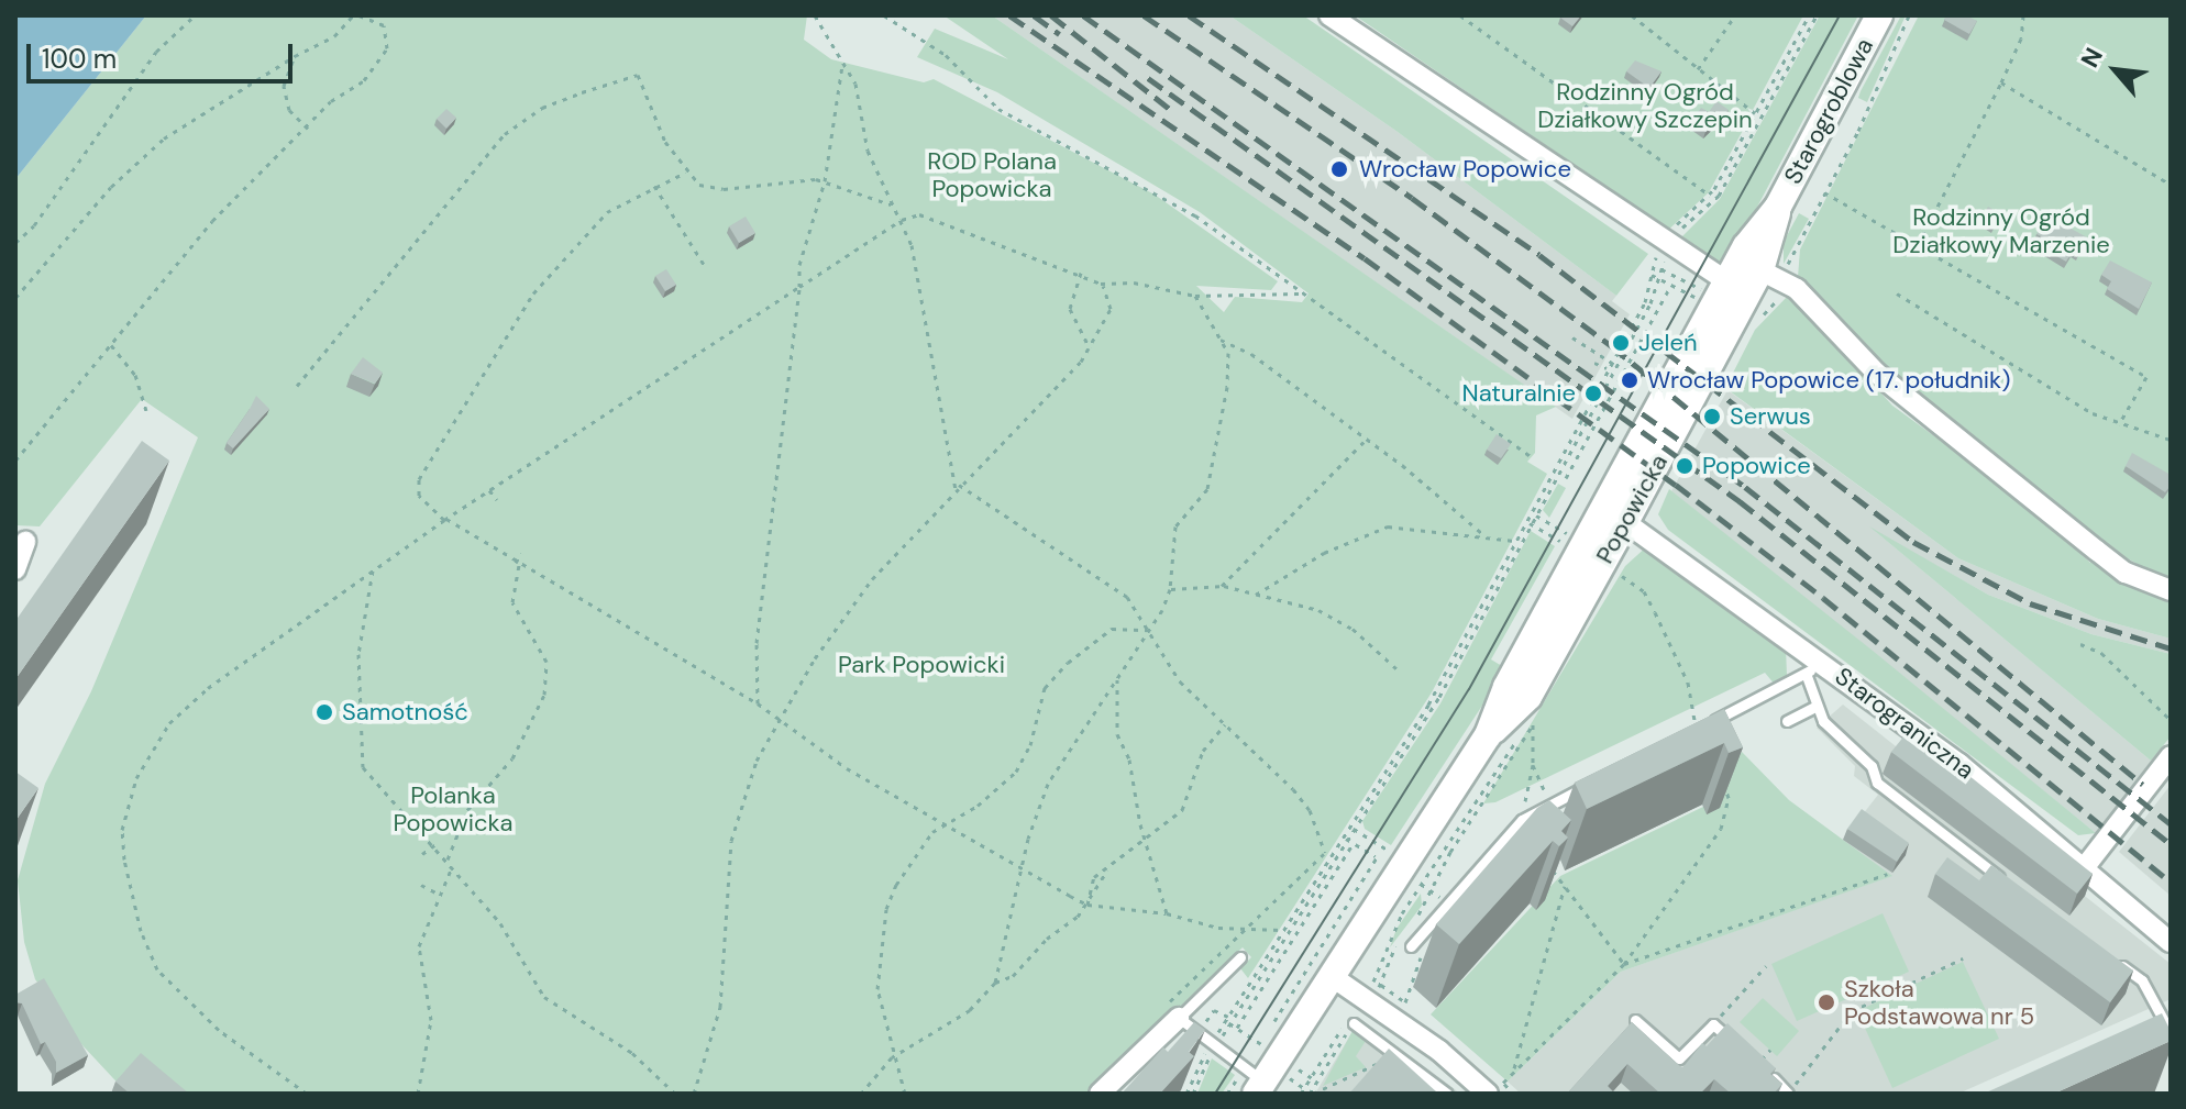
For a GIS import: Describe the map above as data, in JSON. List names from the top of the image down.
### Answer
{
  "streets": {
    "street": ["Starogroblowa", "Popowicka", "Starograniczna"]
  },
  "crossings": [
    ["Starogroblowa", "Popowicka"],
    ["Popowicka", "Starograniczna"]
  ],
  "parks": [
    "Rodzinny Ogród Działkowy Szczepin",
    "ROD Polana Popowicka",
    "Rodzinny Ogród Działkowy Marzenie",
    "Park Popowicki",
    "Polanka Popowicka"
  ],
  "places": [
    "Wrocław Popowice",
    "Jeleń",
    "Wrocław Popowice (17. południk)",
    "Naturalnie",
    "Serwus",
    "Popowice",
    "Samotność",
    "Szkoła Podstawowa nr 5"
  ],
  "scale_bar": "100 m",
  "north": "top left"
}
